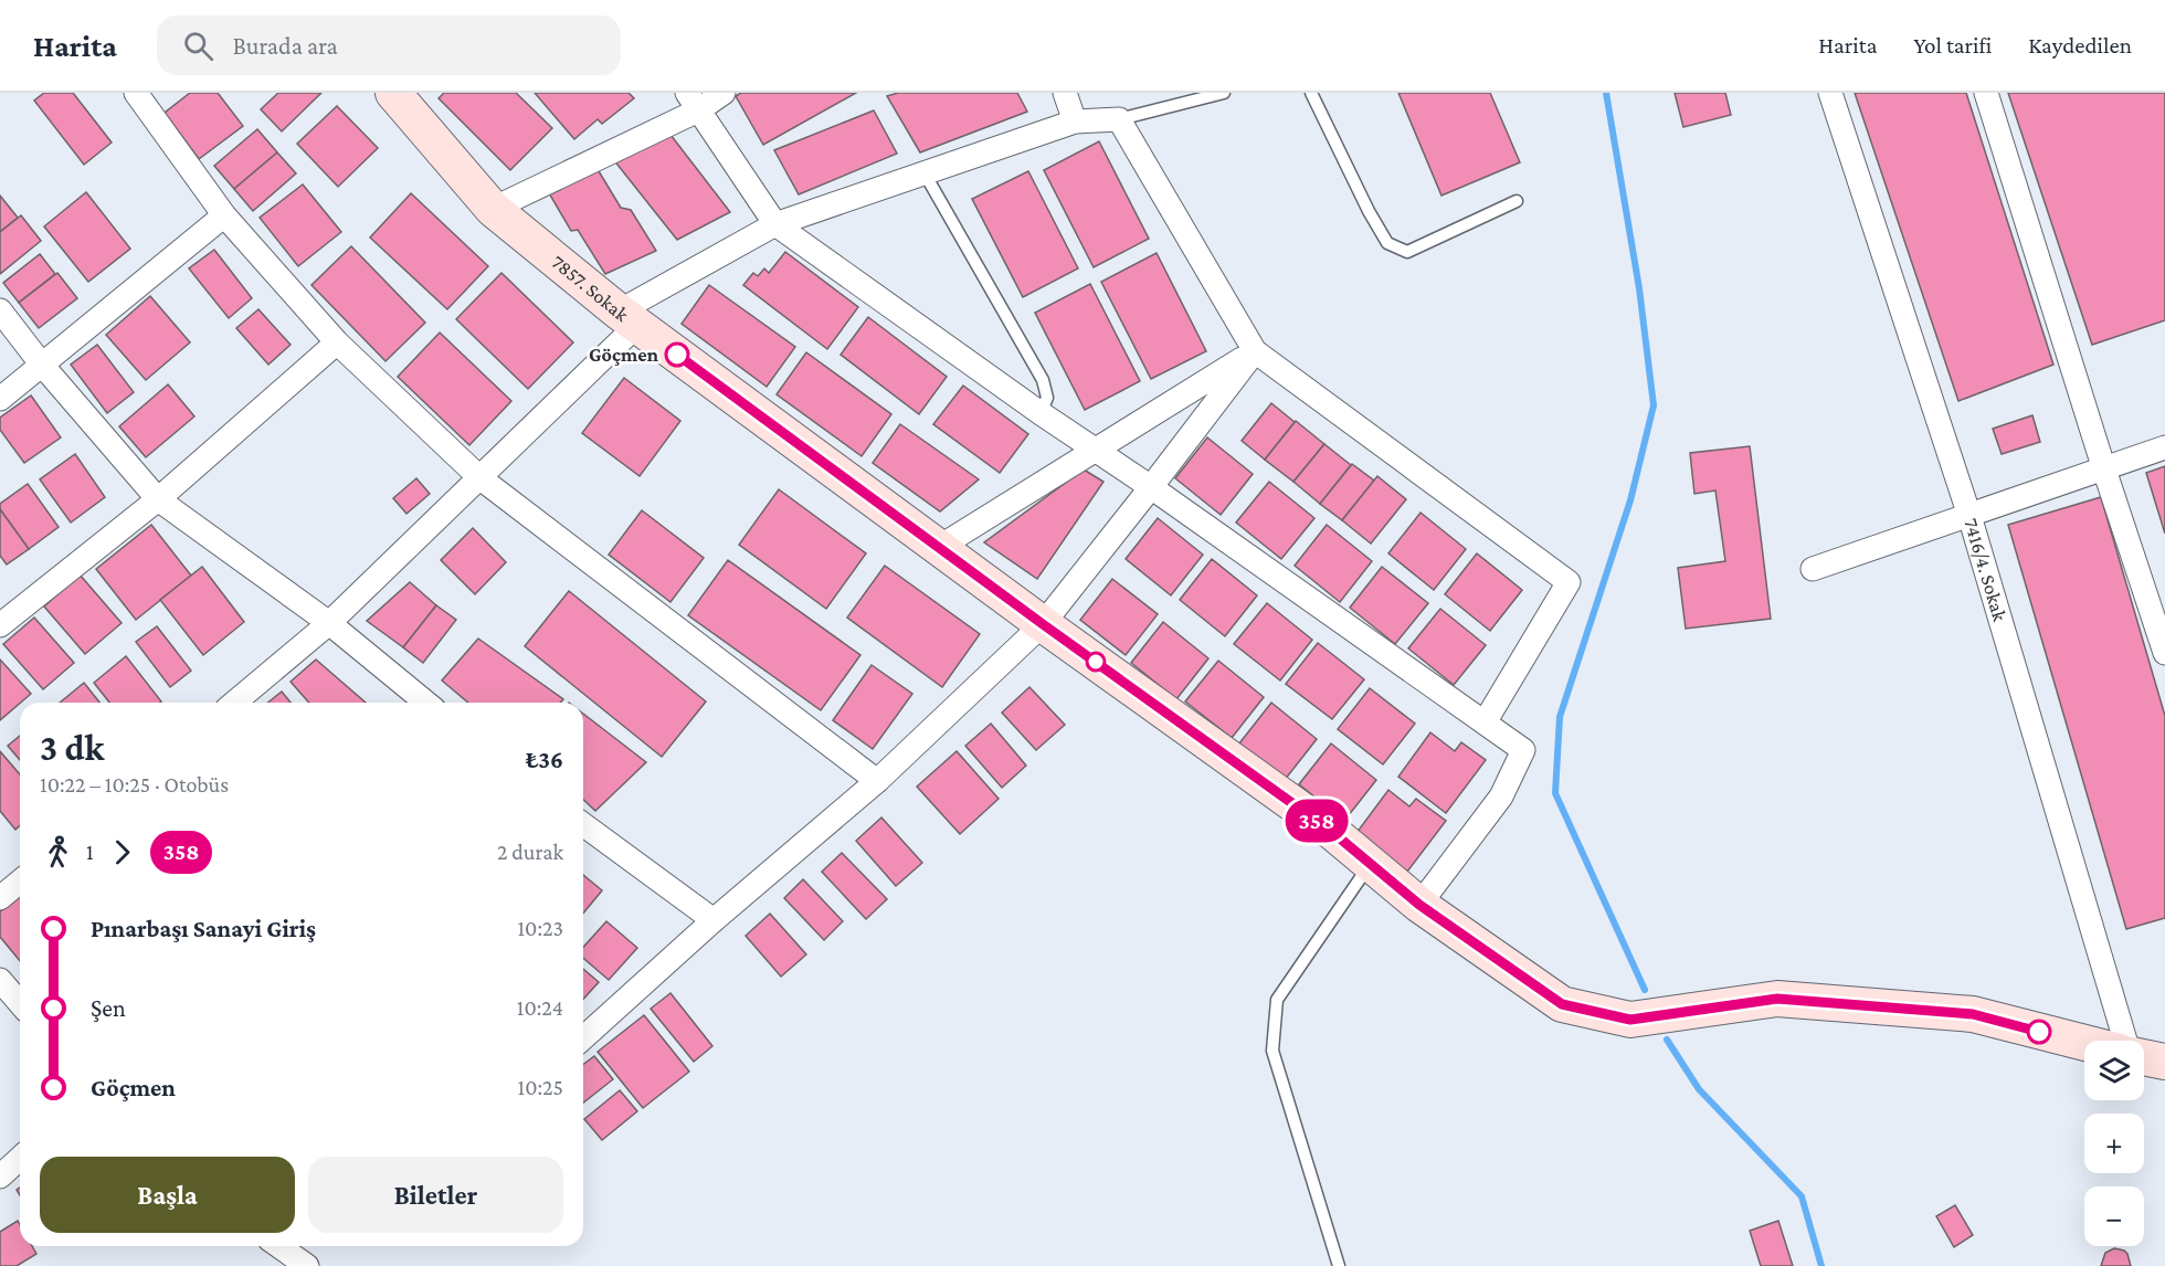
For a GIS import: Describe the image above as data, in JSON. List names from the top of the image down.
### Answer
{
  "streets": {
    "street": ["7857. Sokak", "7416/4. Sokak"]
  },
  "places": ["Göçmen"],
  "lines": ["bus line 358"],
  "page": {
    "header": "Harita",
    "search": "Burada ara",
    "nav": ["Harita", "Yol tarifi", "Kaydedilen"],
    "on_map": "358",
    "heading": ["3 dk", "10:22 – 10:25 · Otobüs", "₺36"],
    "legs": ["1", "358", "2 durak"],
    "list": [
      {
        "name": "Pınarbaşı Sanayi Giriş",
        "value": "10:23"
      },
      {
        "name": "Şen",
        "value": "10:24"
      },
      {
        "name": "Göçmen",
        "value": "10:25"
      }
    ],
    "map_buttons": ["+", "−"],
    "buttons": ["Başla", "Biletler"]
  }
}
